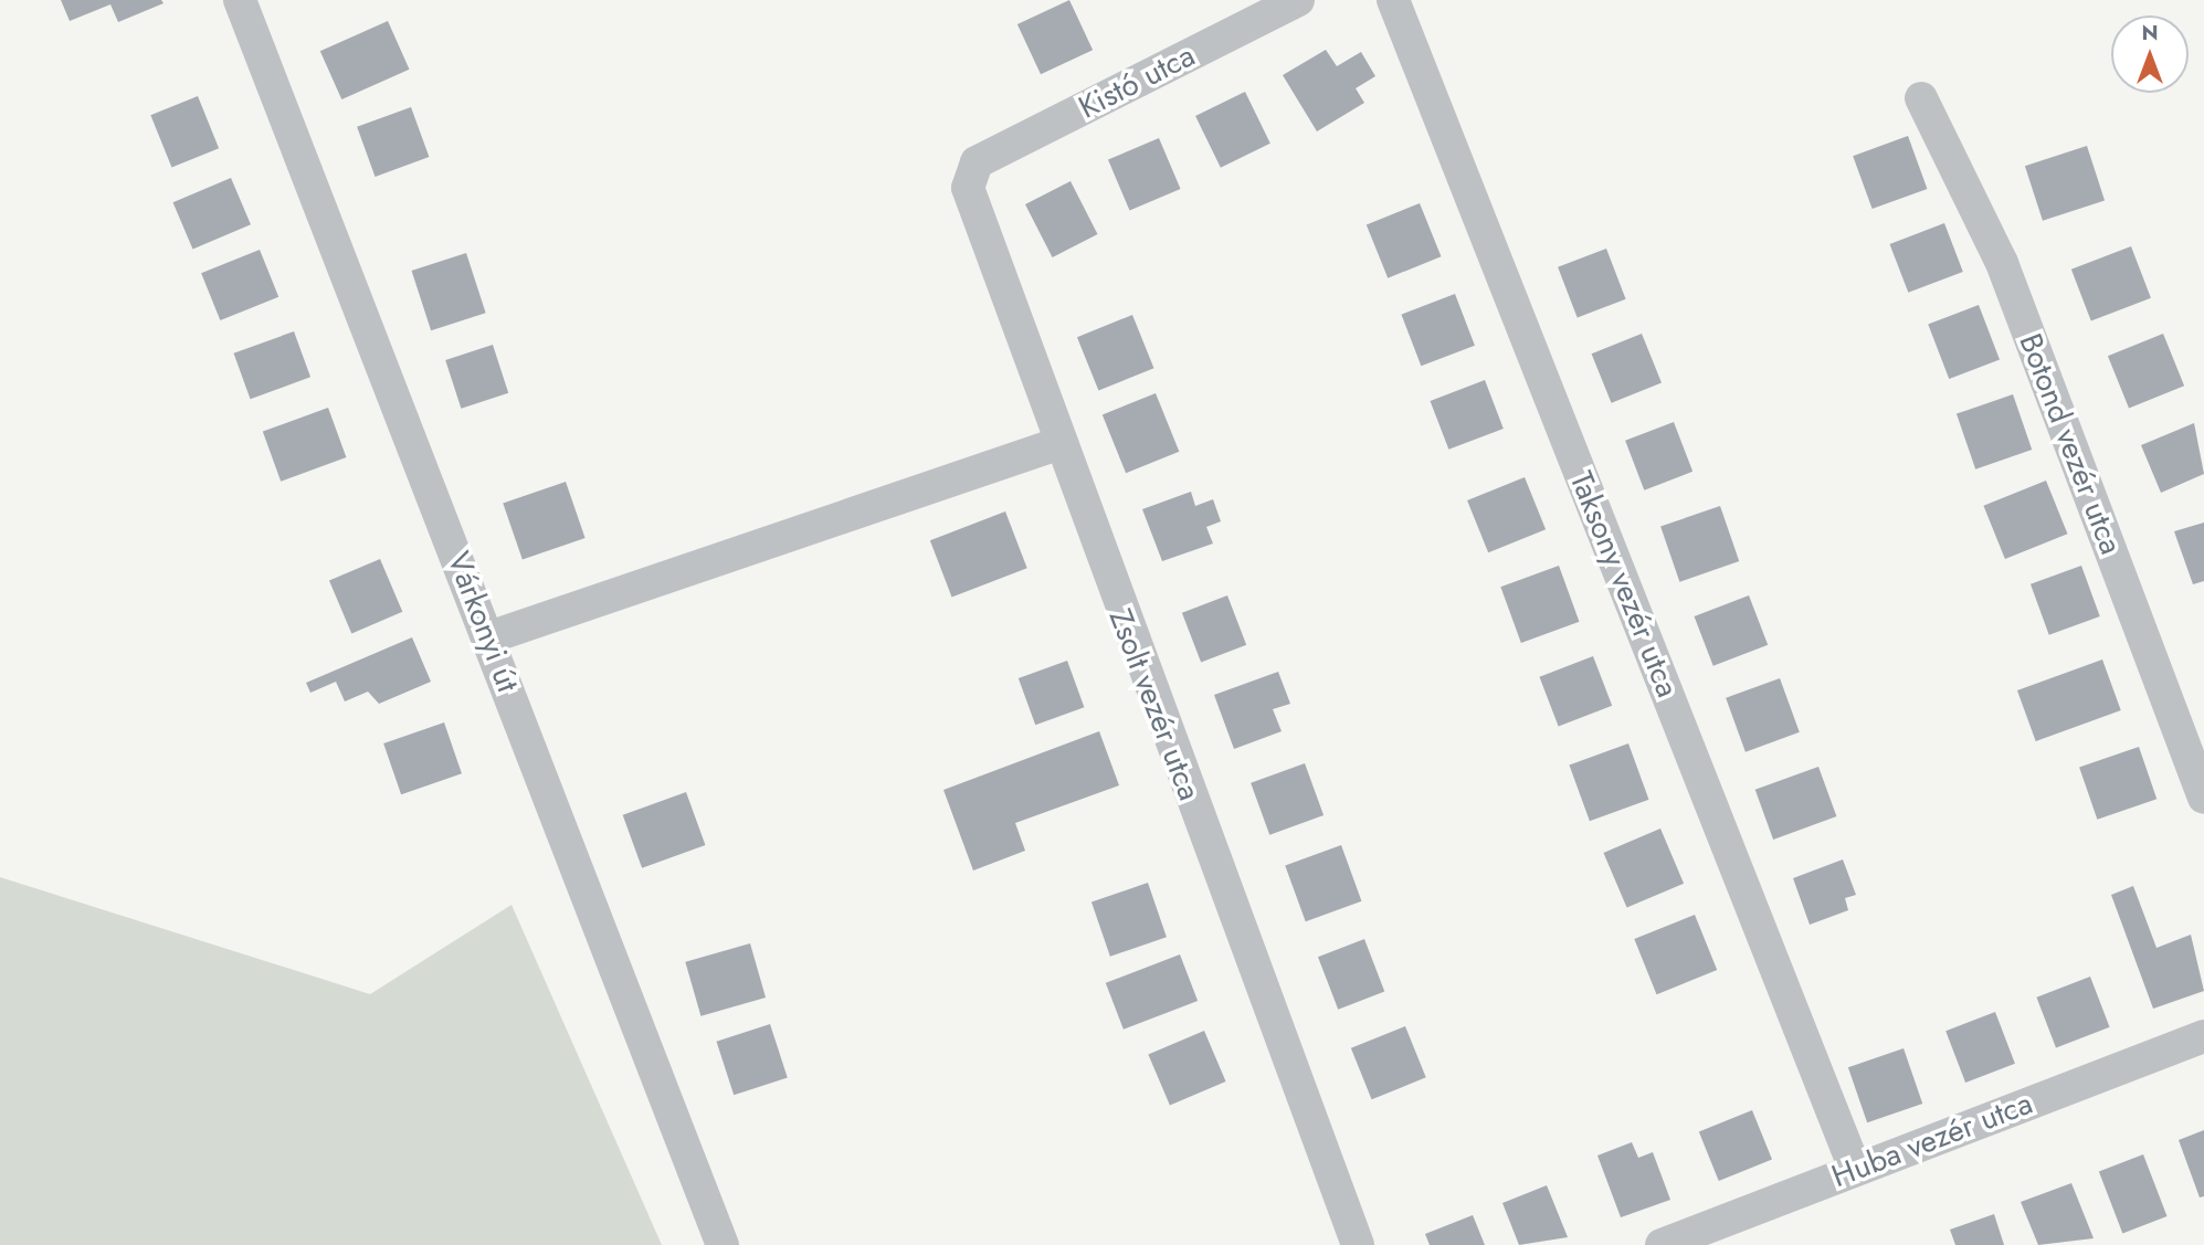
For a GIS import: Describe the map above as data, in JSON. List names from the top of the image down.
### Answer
{
  "streets": {
    "street": [
      "Kistó utca",
      "Botond vezér utca",
      "Taksony vezér utca",
      "Várkonyi út",
      "Zsolt vezér utca",
      "Huba vezér utca"
    ]
  },
  "crossings": [
    ["Kistó utca", "Zsolt vezér utca"],
    ["Taksony vezér utca", "Huba vezér utca"]
  ],
  "north": "top"
}
